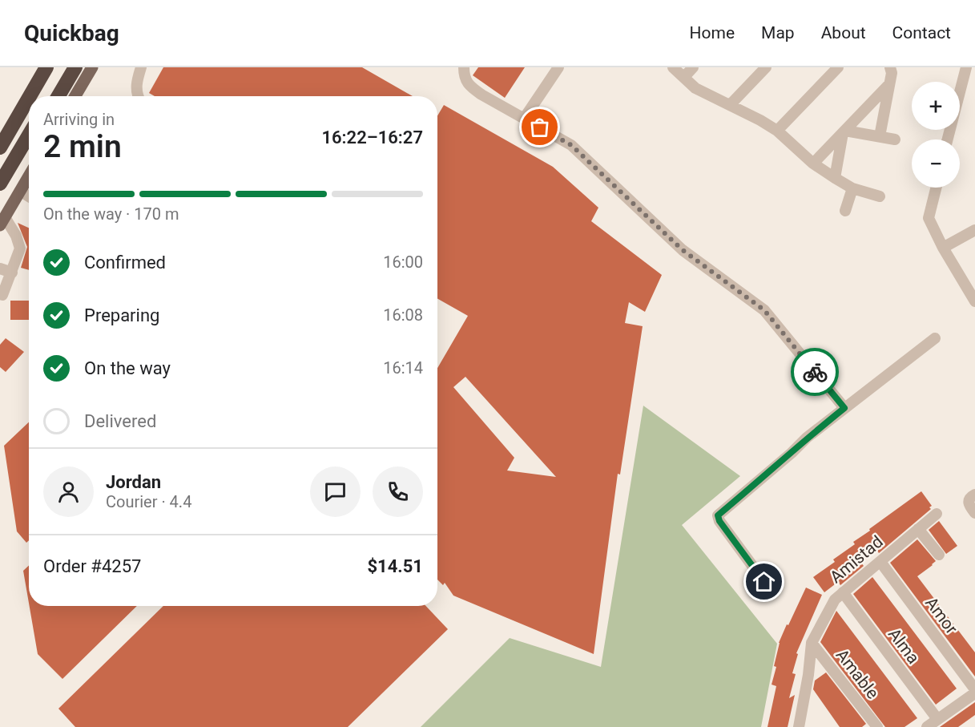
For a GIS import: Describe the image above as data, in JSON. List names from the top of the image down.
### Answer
{
  "streets": {
    "street": [
      "Amistad",
      "Amor",
      "Alma",
      "Amable"
    ]
  },
  "crossings": [
    ["Amistad", "Amor"],
    ["Amistad", "Alma"],
    ["Amistad", "Amable"]
  ],
  "page": {
    "header": "Quickbag",
    "nav": [
      "Home",
      "Map",
      "About",
      "Contact"
    ],
    "map_buttons": ["+", "−"],
    "heading": ["2 min", "Arriving in", "16:22–16:27"],
    "panel": [
      "Jordan",
      "Courier · 4.4",
      "Order #4257",
      "$14.51"
    ],
    "bar": "On the way · 170 m",
    "list": [
      ["Confirmed", "16:00"],
      ["Preparing", "16:08"],
      ["On the way", "16:14"],
      "Delivered"
    ]
  }
}
